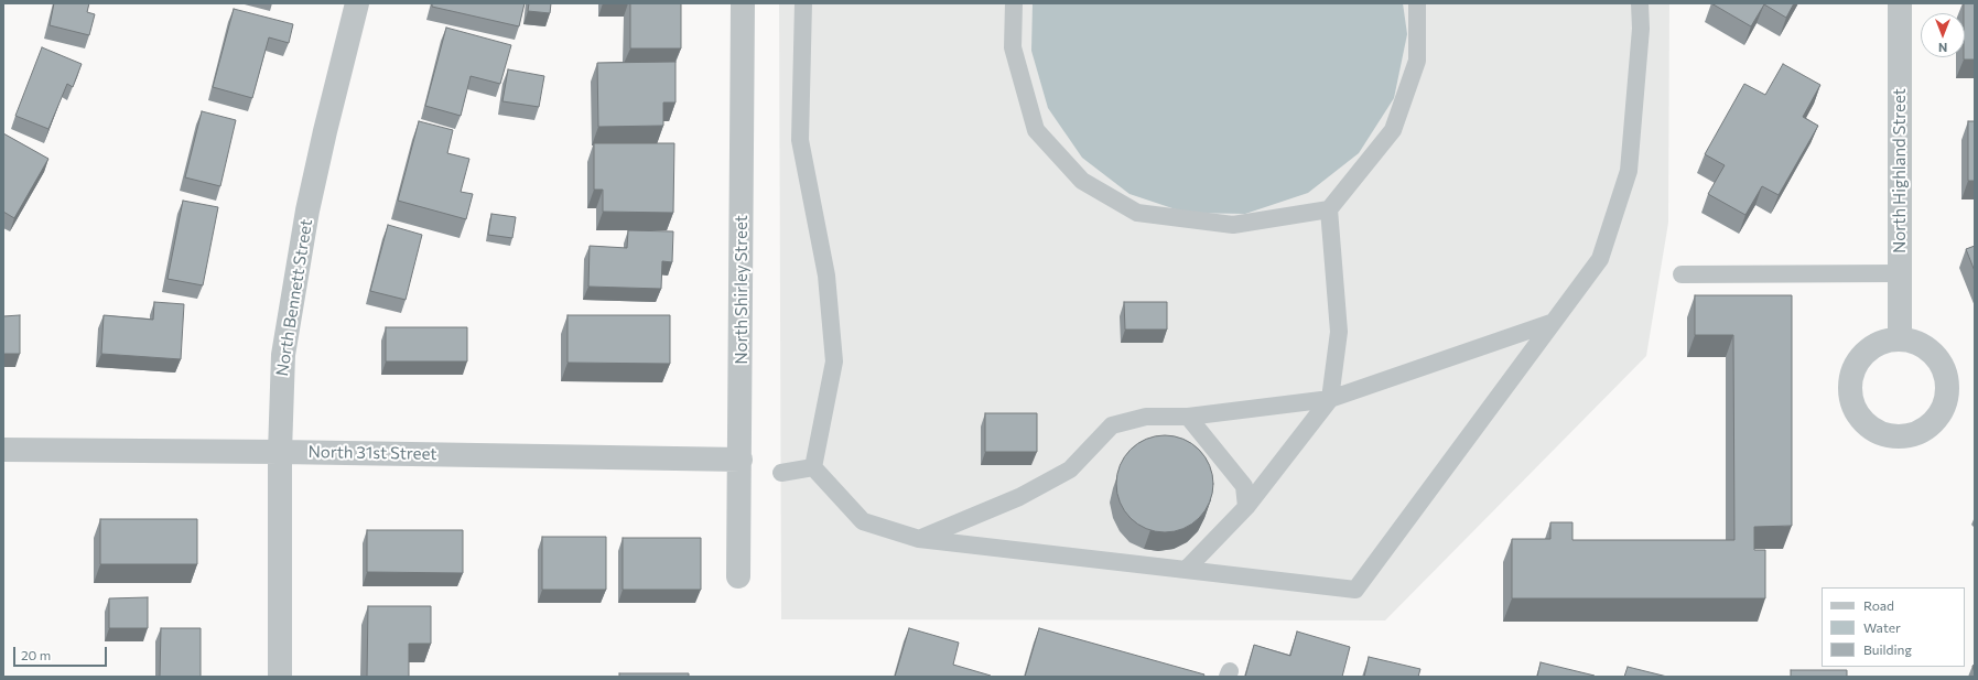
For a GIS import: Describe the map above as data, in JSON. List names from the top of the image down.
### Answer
{
  "streets": {
    "street": [
      "North Highland Street",
      "North Shirley Street",
      "North Bennett Street",
      "North 31st Street"
    ]
  },
  "crossings": [
    ["North Shirley Street", "North 31st Street"],
    ["North Bennett Street", "North 31st Street"]
  ],
  "legend": ["Road", "Water", "Building"],
  "scale_bar": "20 m",
  "north": "bottom"
}
